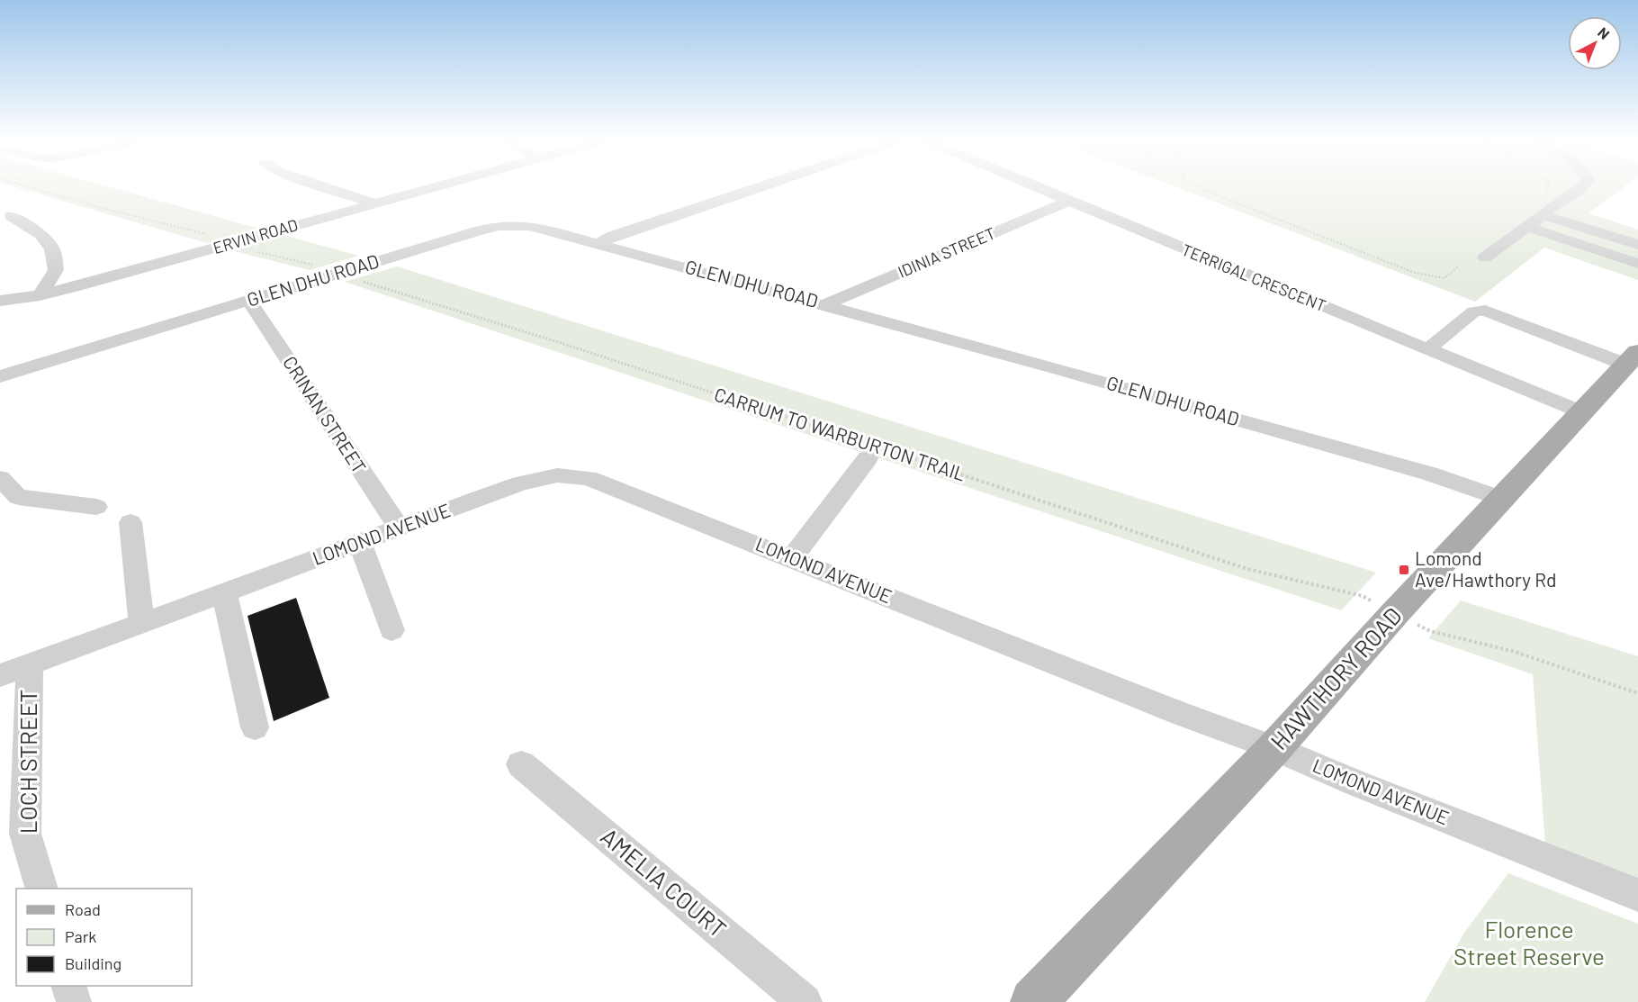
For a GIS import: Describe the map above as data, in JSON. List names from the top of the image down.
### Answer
{
  "streets": {
    "main road": ["HAWTHORY ROAD"],
    "street": [
      "ERVIN ROAD",
      "IDINIA STREET",
      "TERRIGAL CRESCENT",
      "GLEN DHU ROAD",
      "CRINAN STREET",
      "LOMOND AVENUE",
      "LOCH STREET",
      "AMELIA COURT"
    ],
    "path": ["CARRUM TO WARBURTON TRAIL"]
  },
  "crossings": [
    ["IDINIA STREET", "TERRIGAL CRESCENT"],
    ["IDINIA STREET", "GLEN DHU ROAD"],
    ["TERRIGAL CRESCENT", "HAWTHORY ROAD"],
    ["GLEN DHU ROAD", "CRINAN STREET"],
    ["GLEN DHU ROAD", "HAWTHORY ROAD"],
    ["CRINAN STREET", "LOMOND AVENUE"],
    ["LOMOND AVENUE", "HAWTHORY ROAD"],
    ["LOMOND AVENUE", "LOCH STREET"]
  ],
  "parks": ["Florence Street Reserve"],
  "places": {
    "transit": ["Lomond Ave/Hawthory Rd"]
  },
  "legend": ["Road", "Park", "Building"],
  "north": "top right"
}
